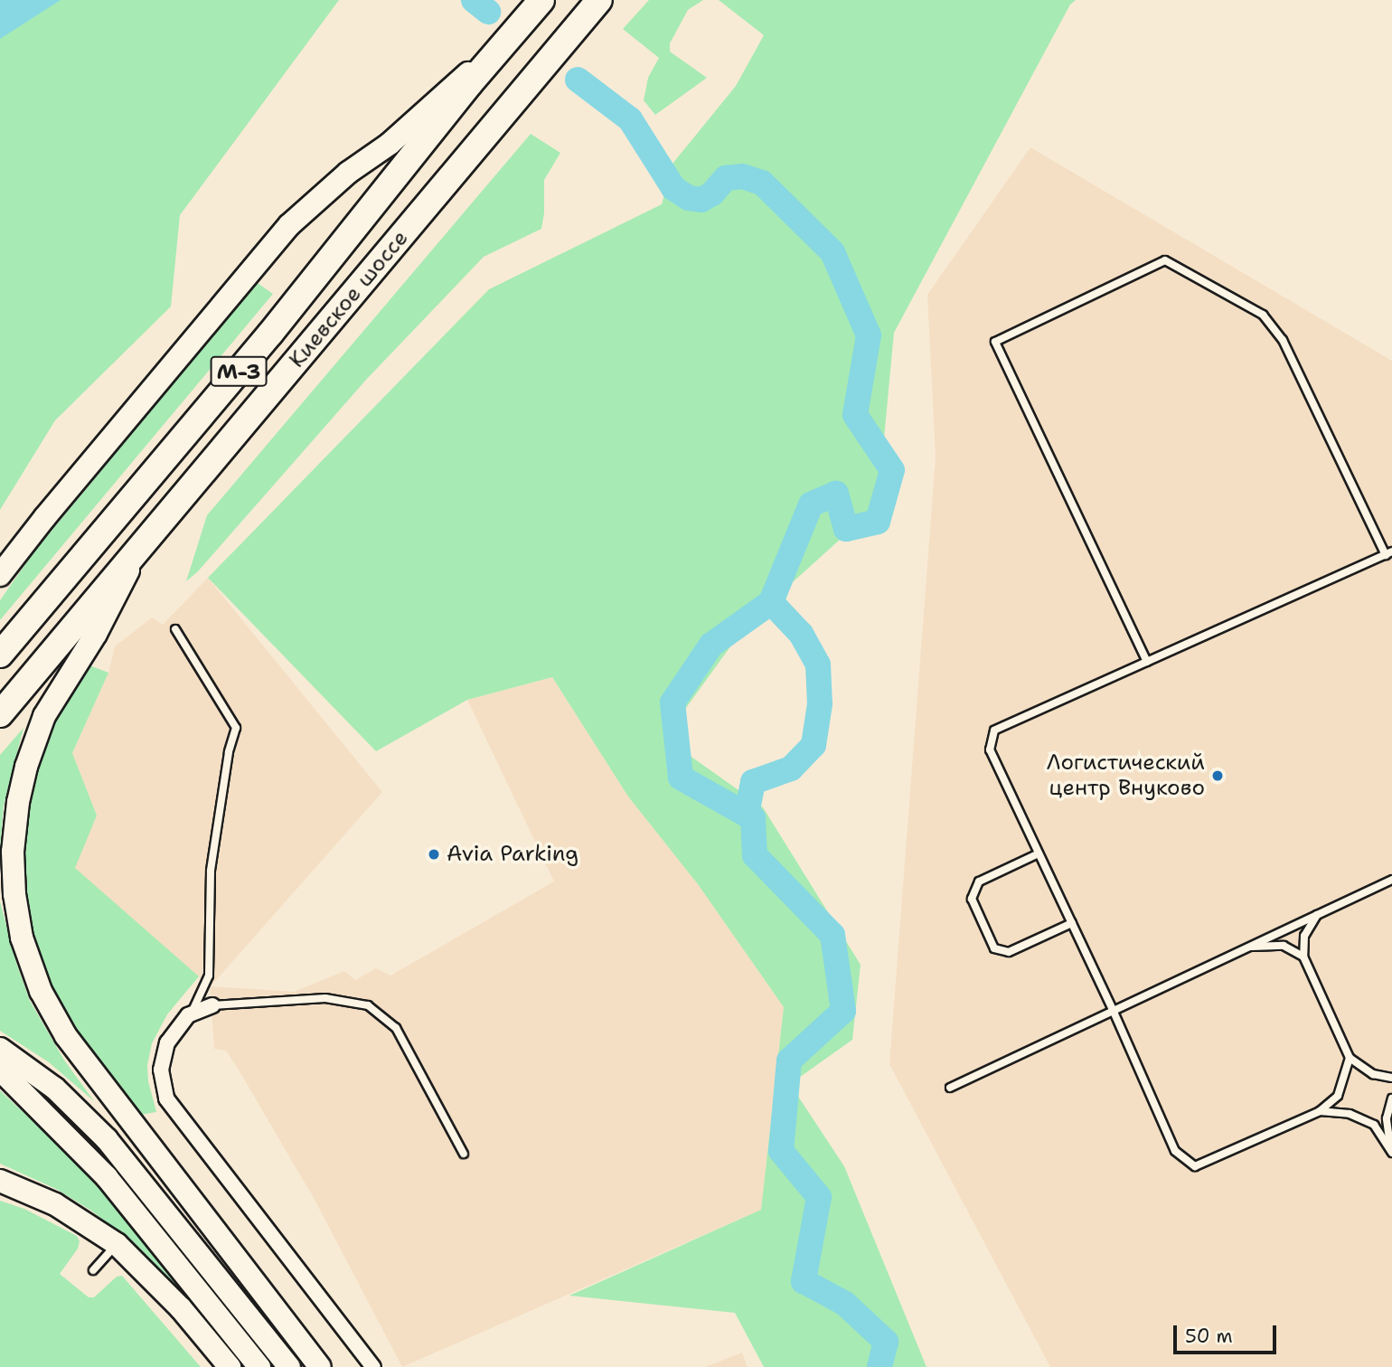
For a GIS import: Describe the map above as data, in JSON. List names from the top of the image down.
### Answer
{
  "streets": {
    "highway": ["Киевское шоссе", "М-3"]
  },
  "places": ["Логистический центр Внуково", "Avia Parking"],
  "scale_bar": "50 m"
}
